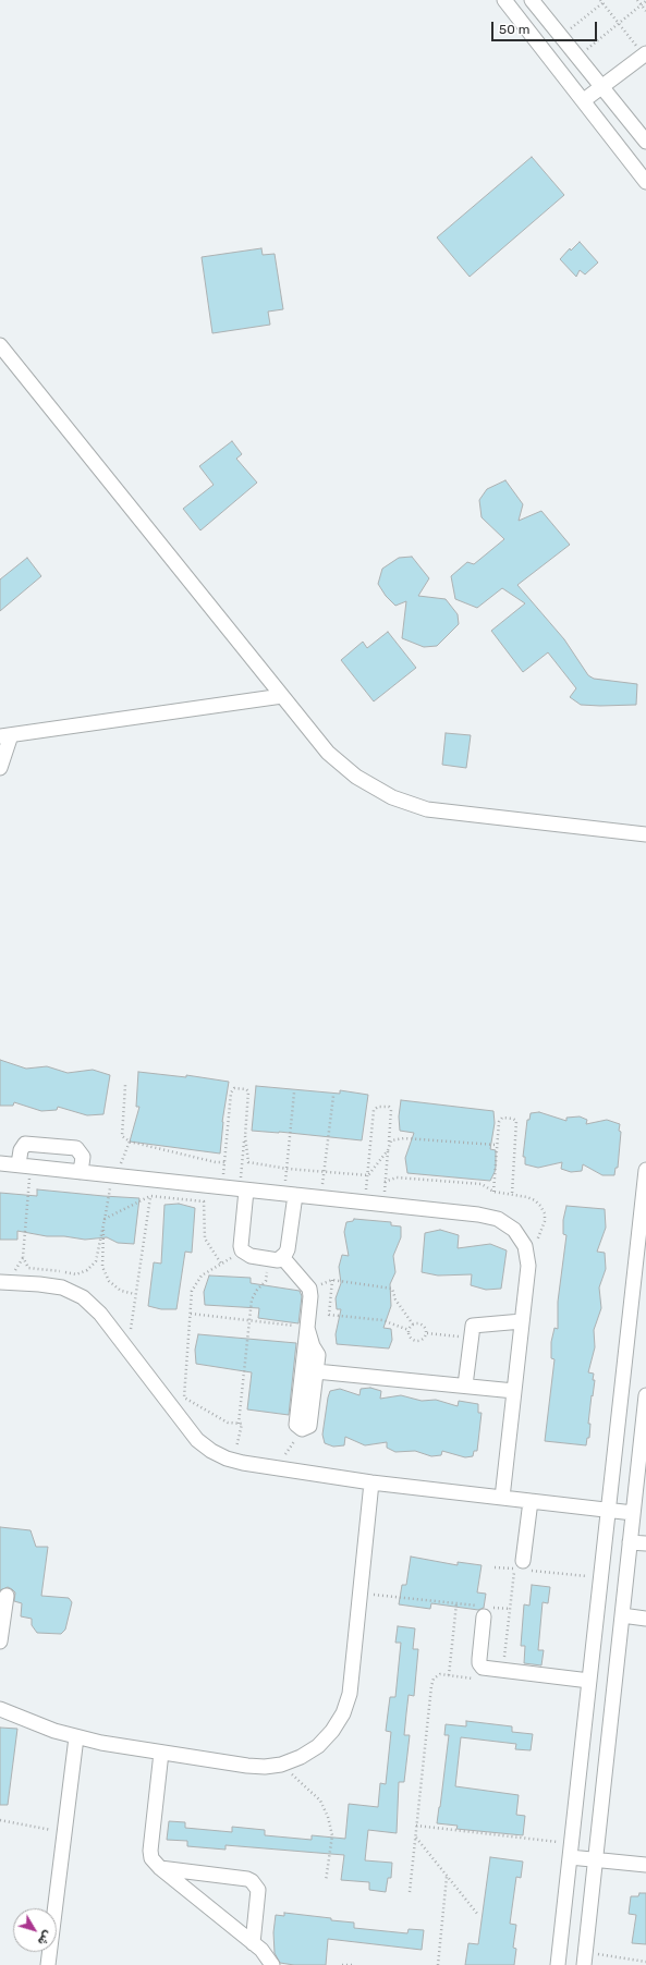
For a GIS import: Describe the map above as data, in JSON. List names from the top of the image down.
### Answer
{
  "scale_bar": "50 m",
  "north": "bottom right"
}
